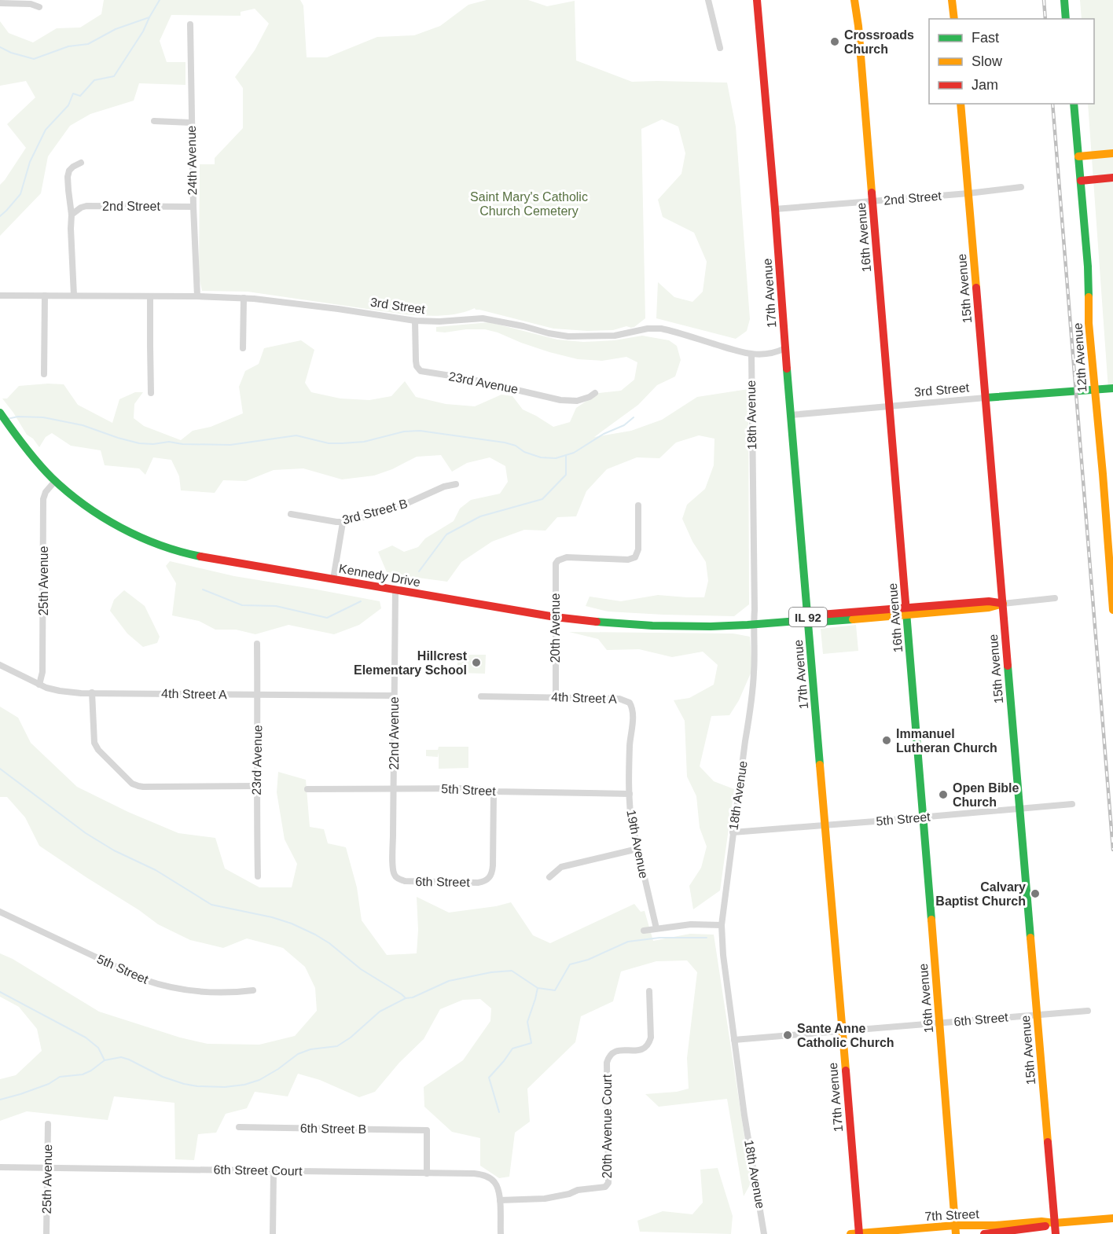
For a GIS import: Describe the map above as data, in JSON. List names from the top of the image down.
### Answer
{
  "streets": {
    "street": [
      "24th Avenue",
      "2nd Street",
      "16th Avenue",
      "15th Avenue",
      "17th Avenue",
      "3rd Street",
      "12th Avenue",
      "23rd Avenue",
      "18th Avenue",
      "3rd Street B",
      "Kennedy Drive",
      "25th Avenue",
      "IL 92",
      "20th Avenue",
      "4th Street A",
      "22nd Avenue",
      "5th Street",
      "19th Avenue",
      "6th Street",
      "20th Avenue Court",
      "6th Street B",
      "6th Street Court",
      "7th Street"
    ]
  },
  "crossings": [
    ["24th Avenue", "2nd Street"],
    ["24th Avenue", "3rd Street"],
    ["2nd Street", "16th Avenue"],
    ["2nd Street", "15th Avenue"],
    ["2nd Street", "17th Avenue"],
    ["16th Avenue", "3rd Street"],
    ["16th Avenue", "Kennedy Drive"],
    ["16th Avenue", "5th Street"],
    ["16th Avenue", "6th Street"],
    ["16th Avenue", "7th Street"],
    ["15th Avenue", "3rd Street"],
    ["15th Avenue", "Kennedy Drive"],
    ["15th Avenue", "5th Street"],
    ["15th Avenue", "6th Street"],
    ["15th Avenue", "7th Street"],
    ["17th Avenue", "3rd Street"],
    ["17th Avenue", "Kennedy Drive"],
    ["17th Avenue", "5th Street"],
    ["17th Avenue", "6th Street"],
    ["17th Avenue", "7th Street"],
    ["3rd Street", "12th Avenue"],
    ["3rd Street", "23rd Avenue"],
    ["3rd Street", "18th Avenue"],
    ["23rd Avenue", "4th Street A"],
    ["18th Avenue", "Kennedy Drive"],
    ["18th Avenue", "5th Street"],
    ["18th Avenue", "6th Street"],
    ["Kennedy Drive", "25th Avenue"],
    ["Kennedy Drive", "20th Avenue"],
    ["Kennedy Drive", "22nd Avenue"],
    ["25th Avenue", "4th Street A"],
    ["25th Avenue", "6th Street Court"],
    ["20th Avenue", "4th Street A"],
    ["4th Street A", "22nd Avenue"],
    ["4th Street A", "19th Avenue"],
    ["22nd Avenue", "5th Street"],
    ["22nd Avenue", "6th Street"],
    ["5th Street", "19th Avenue"],
    ["5th Street", "6th Street"],
    ["20th Avenue Court", "6th Street Court"],
    ["6th Street B", "6th Street Court"]
  ],
  "parks": ["Saint Mary's Catholic Church Cemetery"],
  "places": [
    "Crossroads Church",
    "Hillcrest Elementary School",
    "Immanuel Lutheran Church",
    "Open Bible Church",
    "Calvary Baptist Church",
    "Sante Anne Catholic Church"
  ],
  "legend": ["Fast", "Slow", "Jam"]
}
